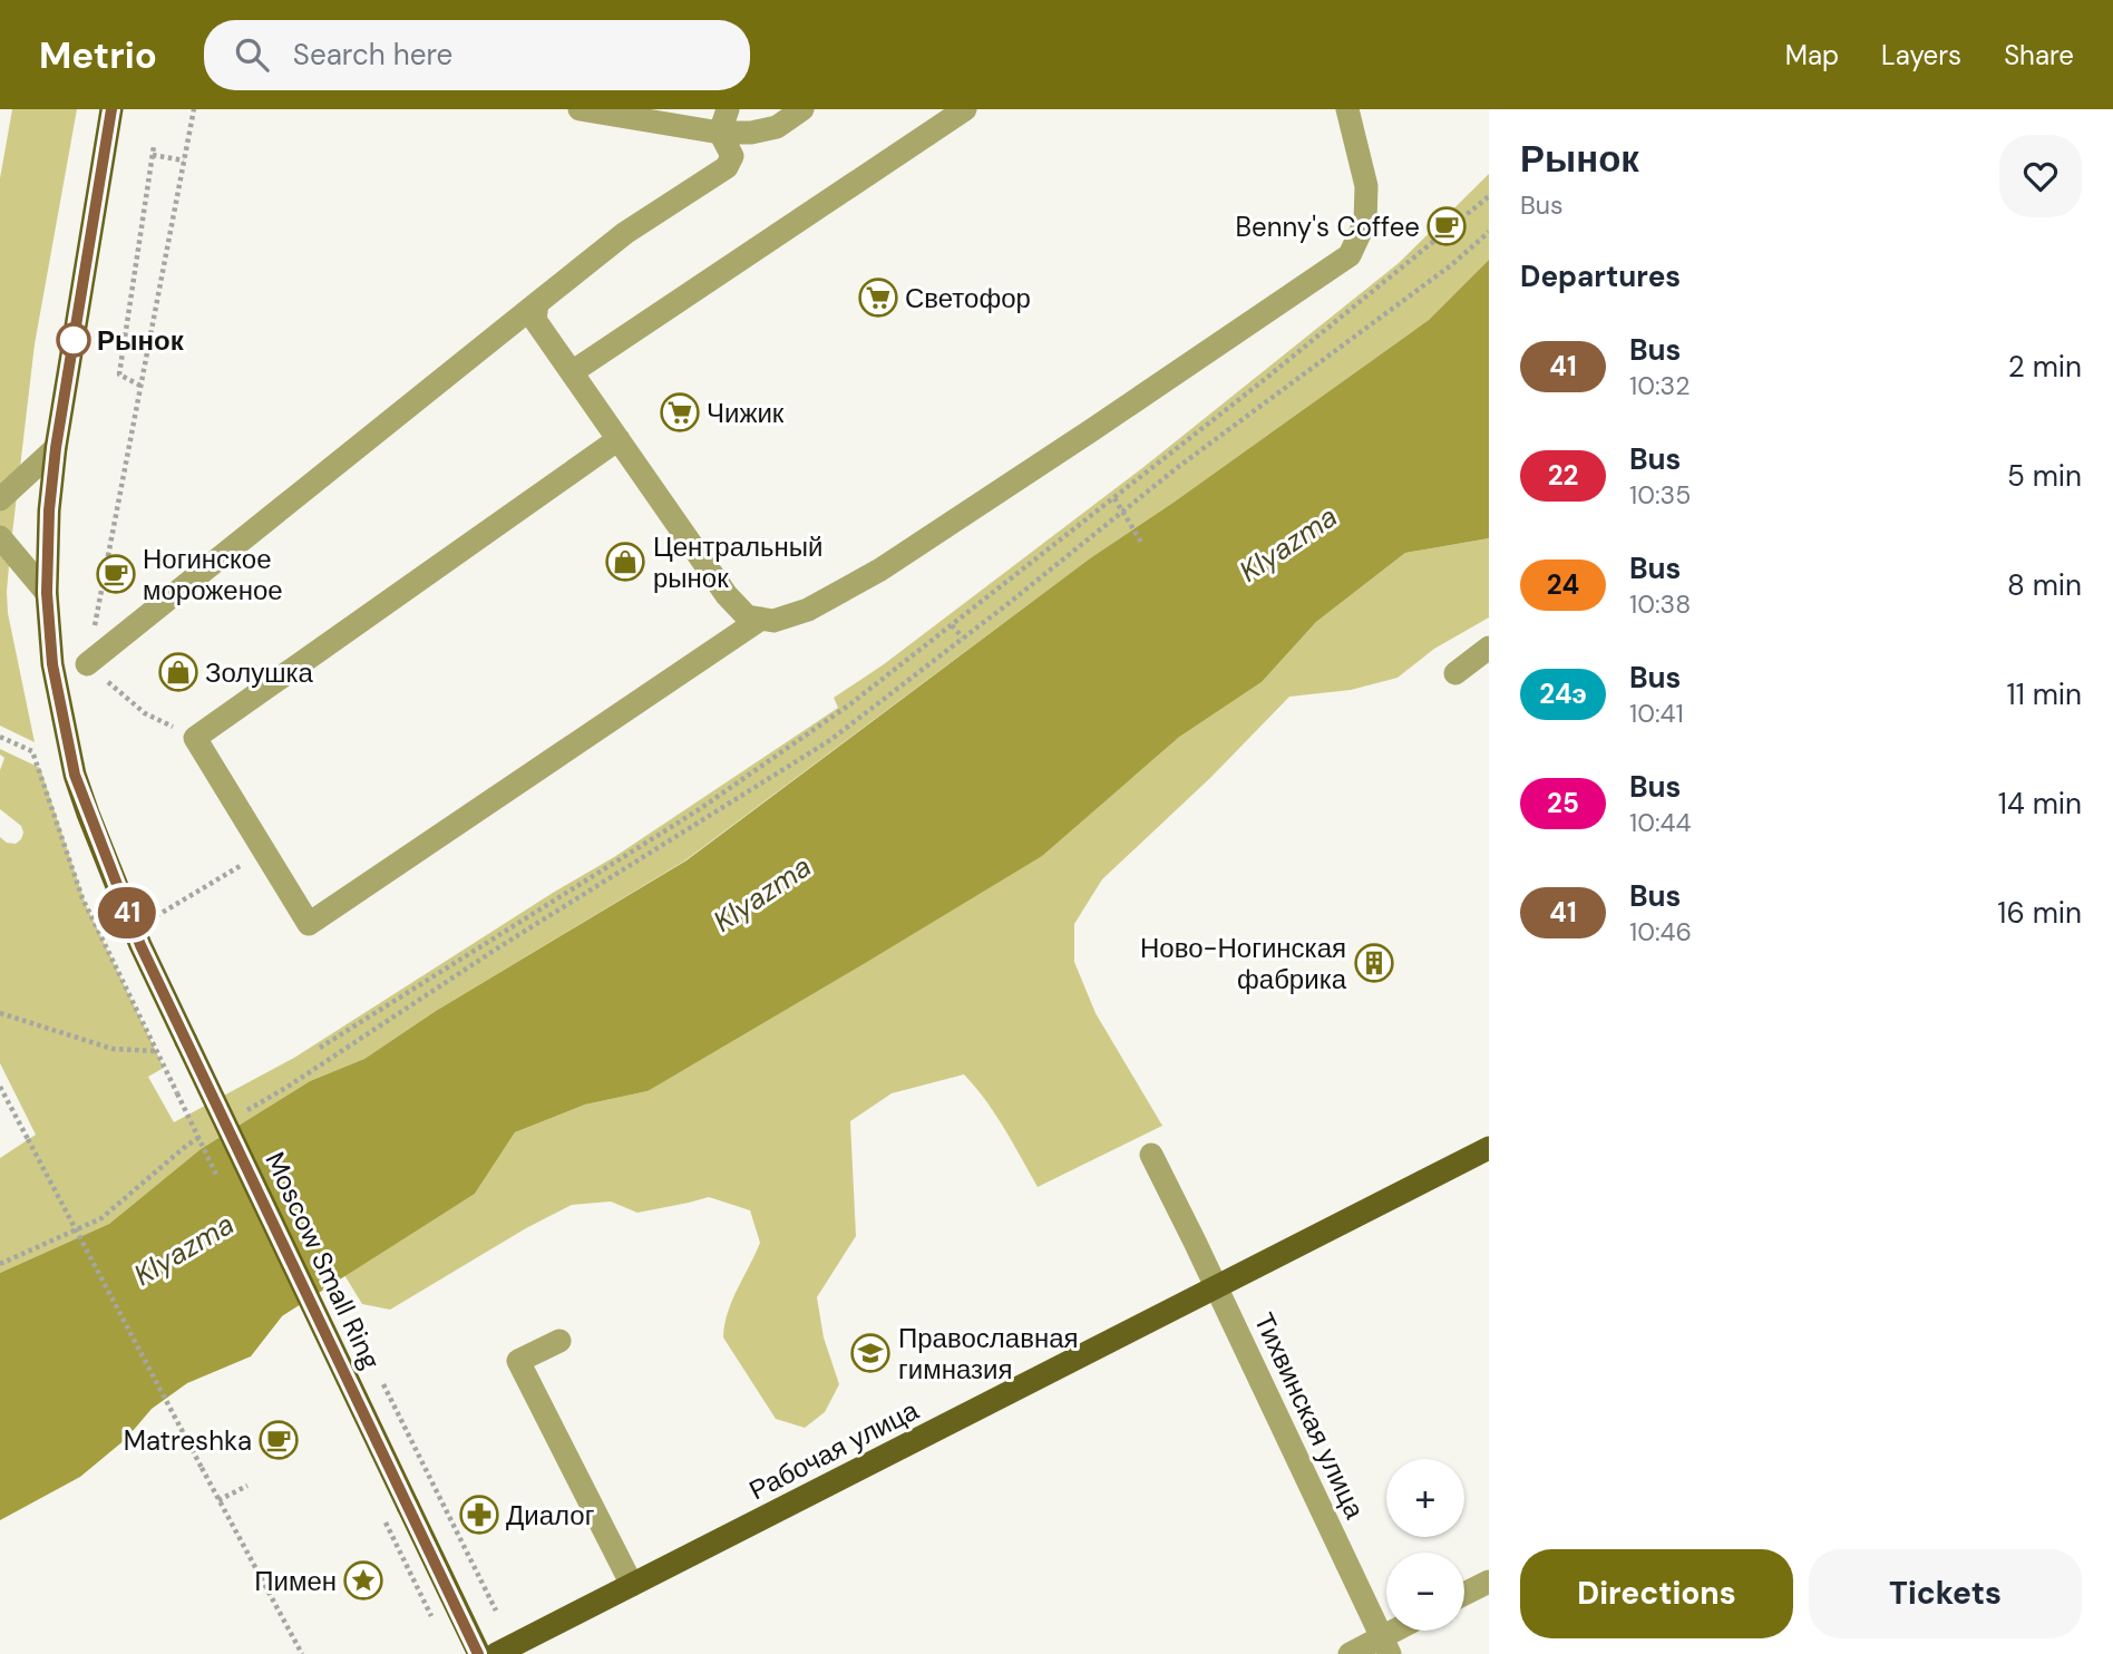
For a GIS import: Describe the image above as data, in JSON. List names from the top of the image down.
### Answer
{
  "streets": {
    "main road": ["Moscow Small Ring", "Рабочая улица"],
    "street": ["Тихвинская улица"]
  },
  "crossings": [
    ["Тихвинская улица", "Рабочая улица"]
  ],
  "water": ["Klyazma"],
  "places": {
    "cafe": ["Benny's Coffee", "Ногинское мороженое", "Matreshka"],
    "supermarket": ["Светофор", "Чижик"],
    "other": ["Рынок"],
    "shop": ["Центральный рынок", "Золушка"],
    "building": ["Ново-Ногинская фабрика"],
    "school or university": ["Православная гимназия"],
    "pharmacy": ["Диалог"],
    "place": ["Пимен"]
  },
  "lines": ["bus line 41"],
  "page": {
    "header": "Metrio",
    "search": "Search here",
    "nav": ["Map", "Layers", "Share"],
    "on_map": "41",
    "heading": [
      ["Рынок", "Bus"],
      "Departures"
    ],
    "list": [
      {
        "mark": "41",
        "name": "Bus",
        "note": "10:32",
        "value": "2 min"
      },
      {
        "mark": "22",
        "name": "Bus",
        "note": "10:35",
        "value": "5 min"
      },
      {
        "mark": "24",
        "name": "Bus",
        "note": "10:38",
        "value": "8 min"
      },
      {
        "mark": "24э",
        "name": "Bus",
        "note": "10:41",
        "value": "11 min"
      },
      {
        "mark": "25",
        "name": "Bus",
        "note": "10:44",
        "value": "14 min"
      },
      {
        "mark": "41",
        "name": "Bus",
        "note": "10:46",
        "value": "16 min"
      }
    ],
    "map_buttons": ["+", "−"],
    "buttons": ["Directions", "Tickets"]
  }
}
